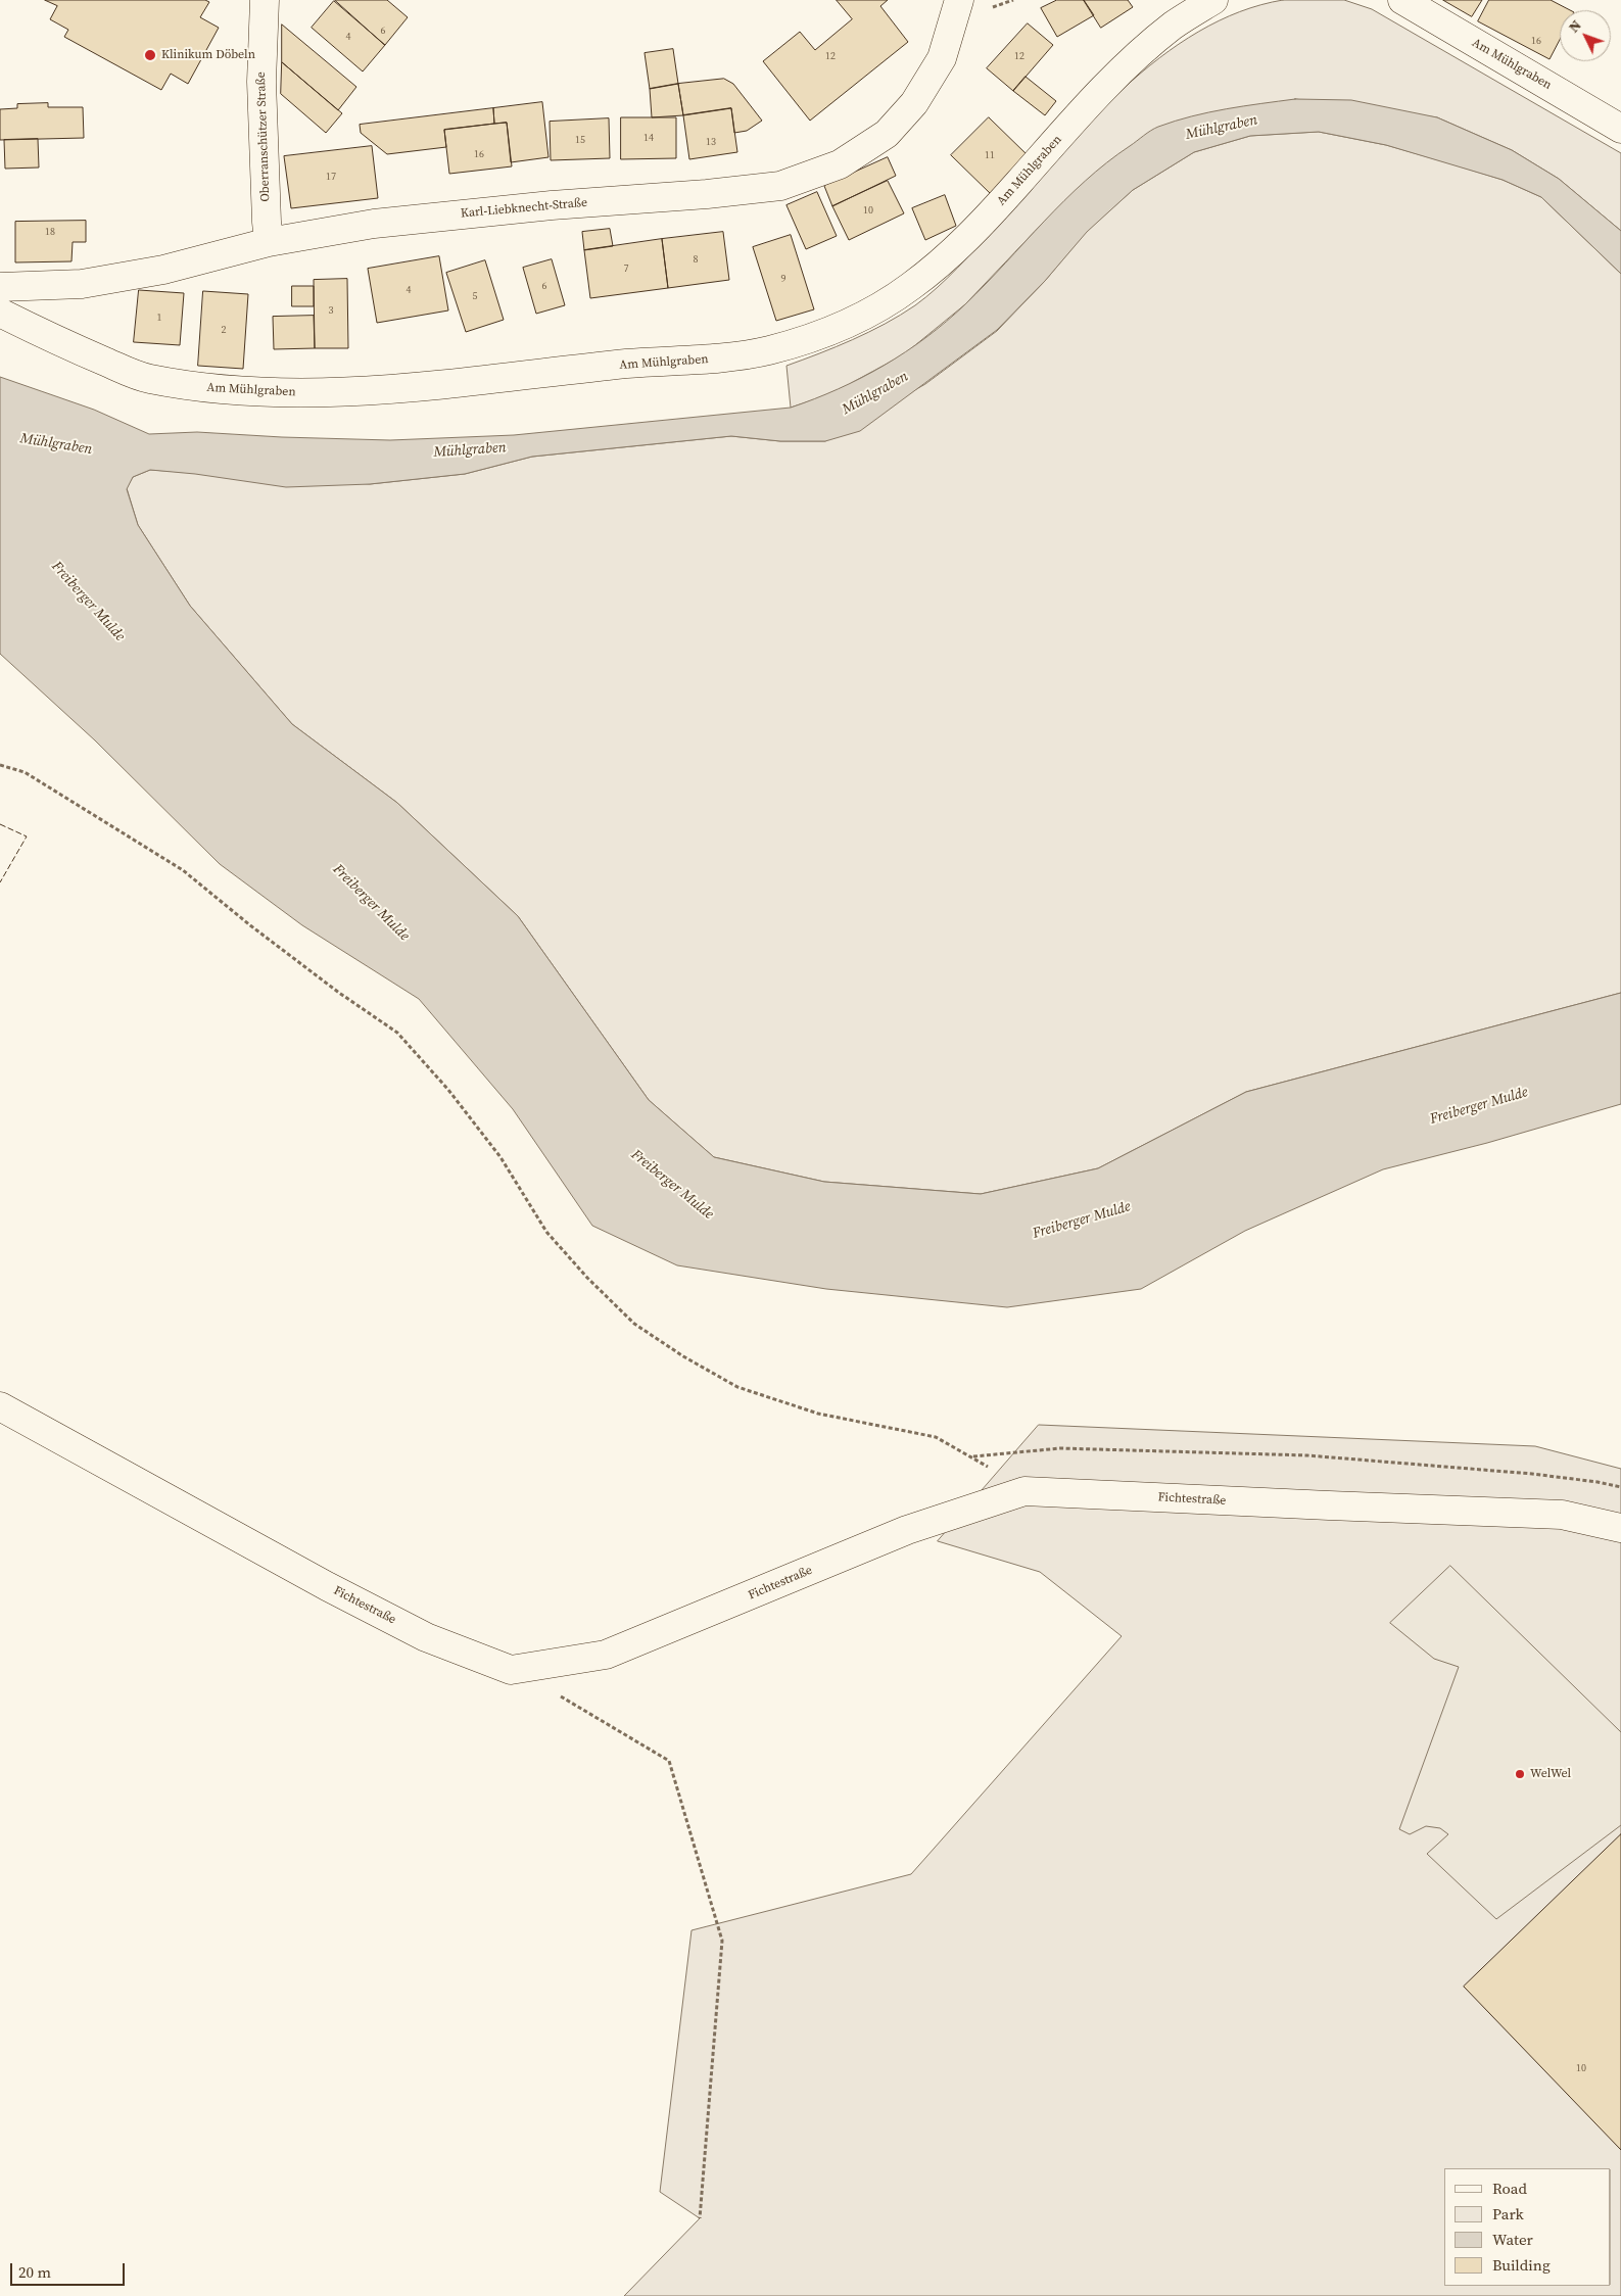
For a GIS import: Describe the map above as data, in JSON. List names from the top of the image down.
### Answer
{
  "streets": {
    "street": [
      "Am Mühlgraben",
      "Oberranschützer Straße",
      "Karl-Liebknecht-Straße",
      "Fichtestraße"
    ]
  },
  "crossings": [
    ["Oberranschützer Straße", "Karl-Liebknecht-Straße"]
  ],
  "water": ["Mühlgraben", "Freiberger Mulde"],
  "places": ["Klinikum Döbeln", "WelWel"],
  "house_numbers": [
    "6",
    "4",
    "16",
    "12",
    "12",
    "14",
    "15",
    "13",
    "16",
    "11",
    "17",
    "10",
    "18",
    "8",
    "7",
    "9",
    "6",
    "4",
    "5",
    "3",
    "1",
    "2",
    "10"
  ],
  "legend": [
    "Road",
    "Park",
    "Water",
    "Building"
  ],
  "scale_bar": "20 m",
  "north": "top left"
}
